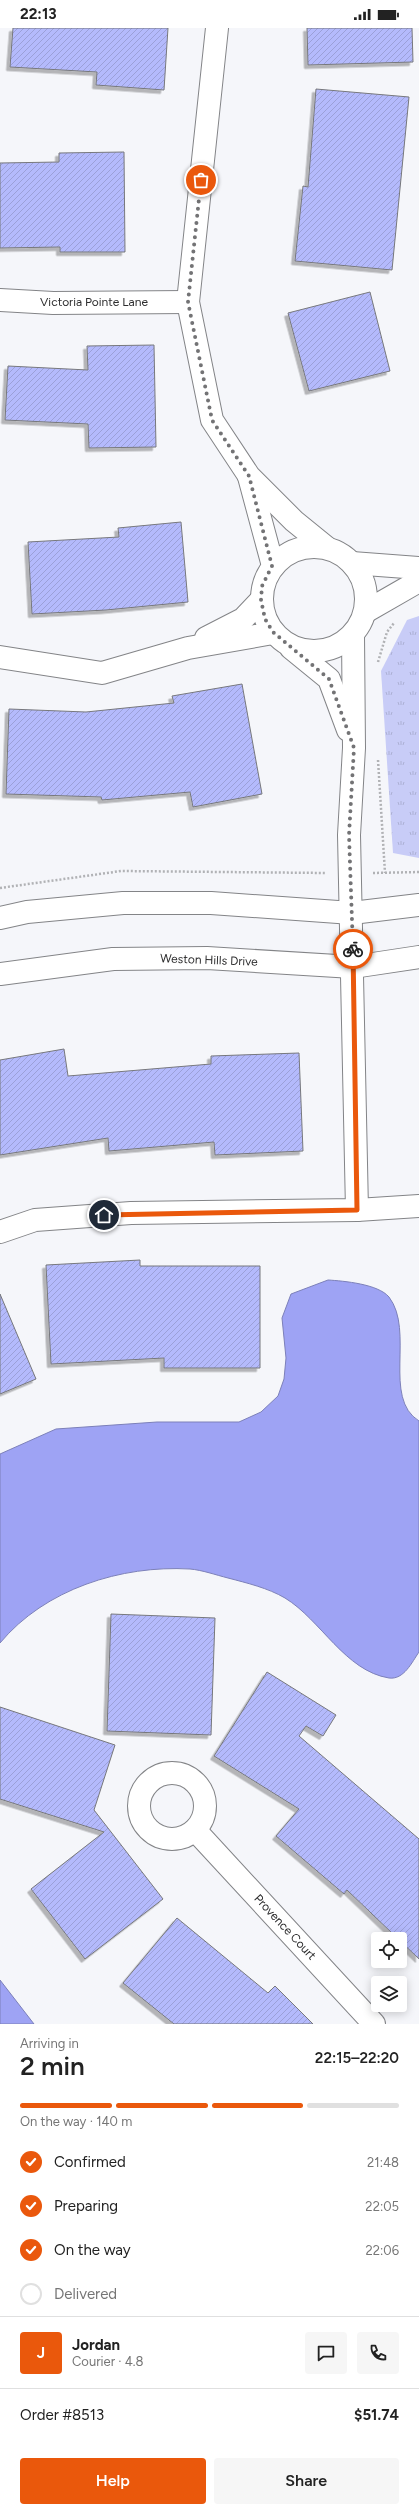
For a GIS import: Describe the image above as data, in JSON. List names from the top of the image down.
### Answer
{
  "streets": {
    "street": ["Victoria Pointe Lane", "Weston Hills Drive", "Provence Court"]
  },
  "page": {
    "status": "22:13",
    "heading": ["2 min", "Arriving in", "22:15–22:20"],
    "panel": [
      "Jordan",
      "Courier · 4.8",
      "Order #8513",
      "$51.74"
    ],
    "bar": "On the way · 140 m",
    "list": [
      ["Confirmed", "21:48"],
      ["Preparing", "22:05"],
      ["On the way", "22:06"],
      "Delivered"
    ],
    "round": "J",
    "buttons": ["Help", "Share"]
  }
}
